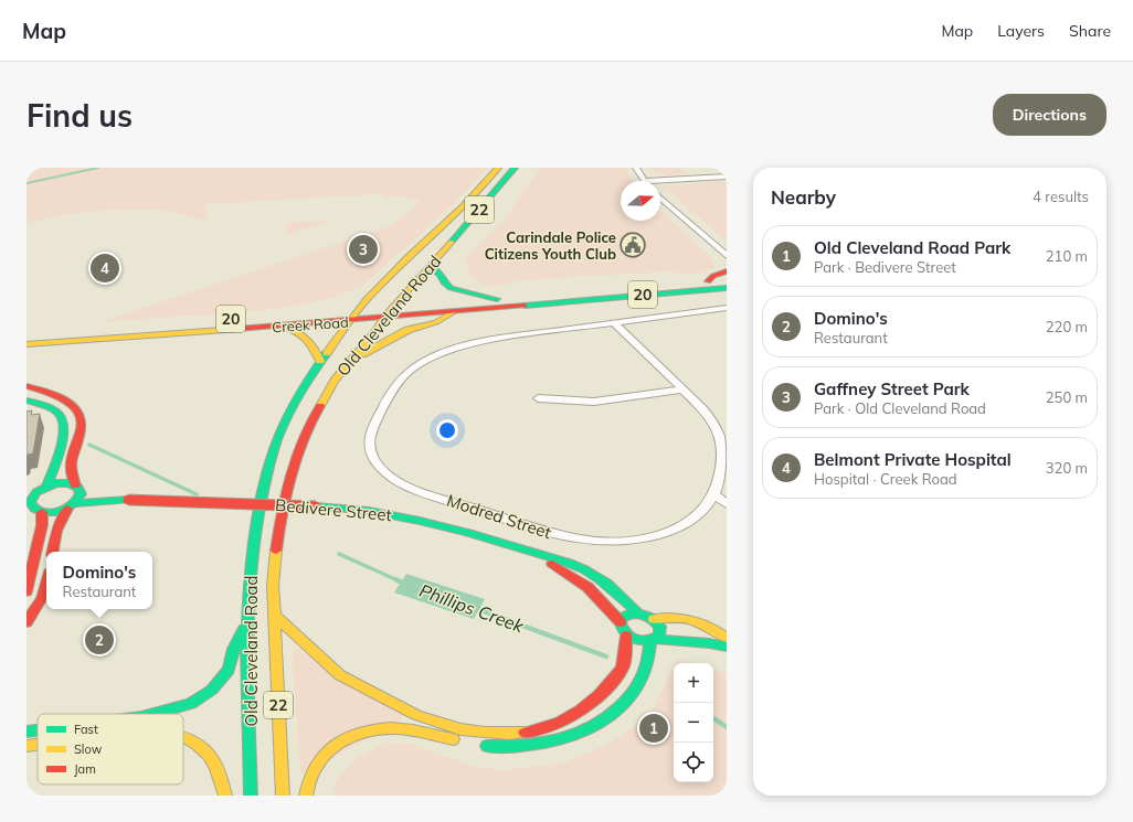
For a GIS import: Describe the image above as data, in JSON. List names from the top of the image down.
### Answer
{
  "streets": {
    "main road": [
      "22",
      "20",
      "Old Cleveland Road",
      "Creek Road",
      "Bedivere Street"
    ],
    "street": ["Modred Street"]
  },
  "crossings": [
    ["Old Cleveland Road", "Creek Road"]
  ],
  "water": ["Phillips Creek"],
  "places": {
    "public building": ["Carindale Police Citizens Youth Club"]
  },
  "legend": ["Fast", "Slow", "Jam"],
  "north": "right",
  "page": {
    "header": "Map",
    "nav": ["Map", "Layers", "Share"],
    "buttons": "Directions",
    "title": "Find us",
    "heading": ["Nearby", "4 results"],
    "list": [
      {
        "mark": "1",
        "name": "Old Cleveland Road Park",
        "note": "Park · Bedivere Street",
        "value": "210 m"
      },
      {
        "mark": "2",
        "name": "Domino's",
        "note": "Restaurant",
        "value": "220 m"
      },
      {
        "mark": "3",
        "name": "Gaffney Street Park",
        "note": "Park · Old Cleveland Road",
        "value": "250 m"
      },
      {
        "mark": "4",
        "name": "Belmont Private Hospital",
        "note": "Hospital · Creek Road",
        "value": "320 m"
      }
    ],
    "pins": [
      "3",
      "4",
      "2",
      "1"
    ],
    "popup": ["Domino's", "Restaurant"],
    "map_buttons": ["+", "−"]
  }
}
